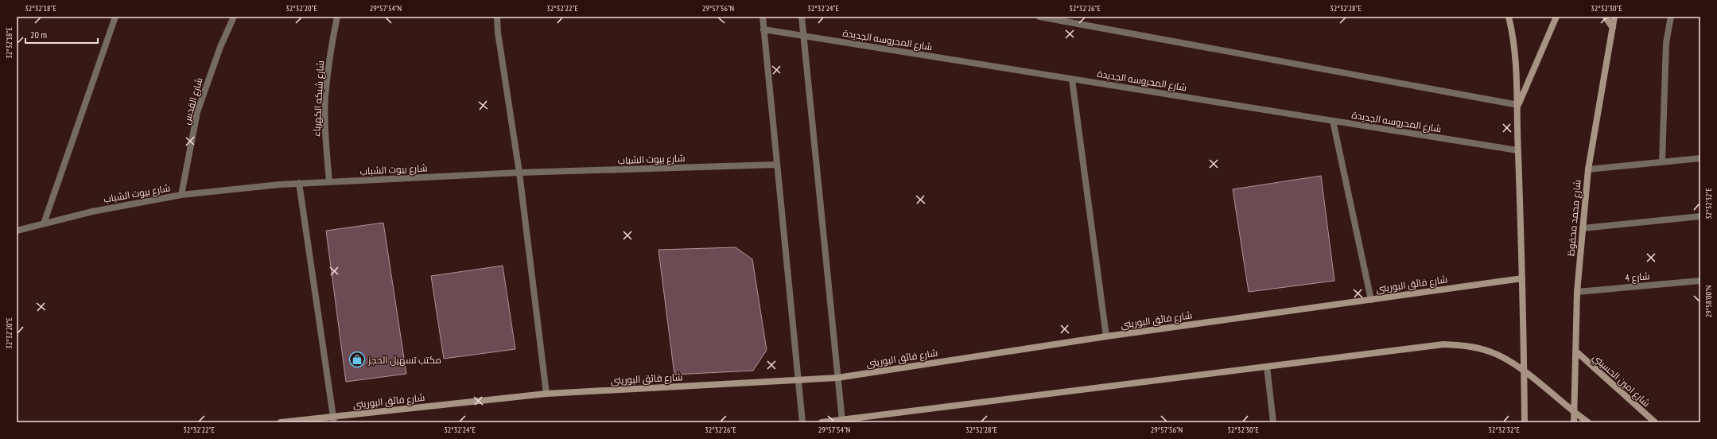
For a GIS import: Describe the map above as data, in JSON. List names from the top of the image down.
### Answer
{
  "streets": {
    "street": [
      "شارع المحروسه الجديدة",
      "شارع شبكه الكهرباء",
      "شارع القدس",
      "شارع بيوت الشباب",
      "شارع محمد محفوظ",
      "شارع 4",
      "شارع فائق البورينى",
      "شارع امين الحسيني"
    ]
  },
  "crossings": [
    ["شارع شبكه الكهرباء", "شارع بيوت الشباب"],
    ["شارع القدس", "شارع بيوت الشباب"],
    ["شارع محمد محفوظ", "شارع 4"],
    ["شارع محمد محفوظ", "شارع امين الحسيني"]
  ],
  "places": {
    "shop": ["مكتب تسهيل الحجز"]
  },
  "scale_bar": "20 m",
  "coordinates": [
    "32°32'18\"E",
    "32°32'20\"E",
    "29°57'54\"N",
    "32°32'22\"E",
    "29°57'56\"N",
    "32°32'24\"E",
    "32°32'26\"E",
    "32°32'28\"E",
    "32°32'30\"E",
    "32°32'32\"E",
    "29°58'00\"N"
  ]
}
